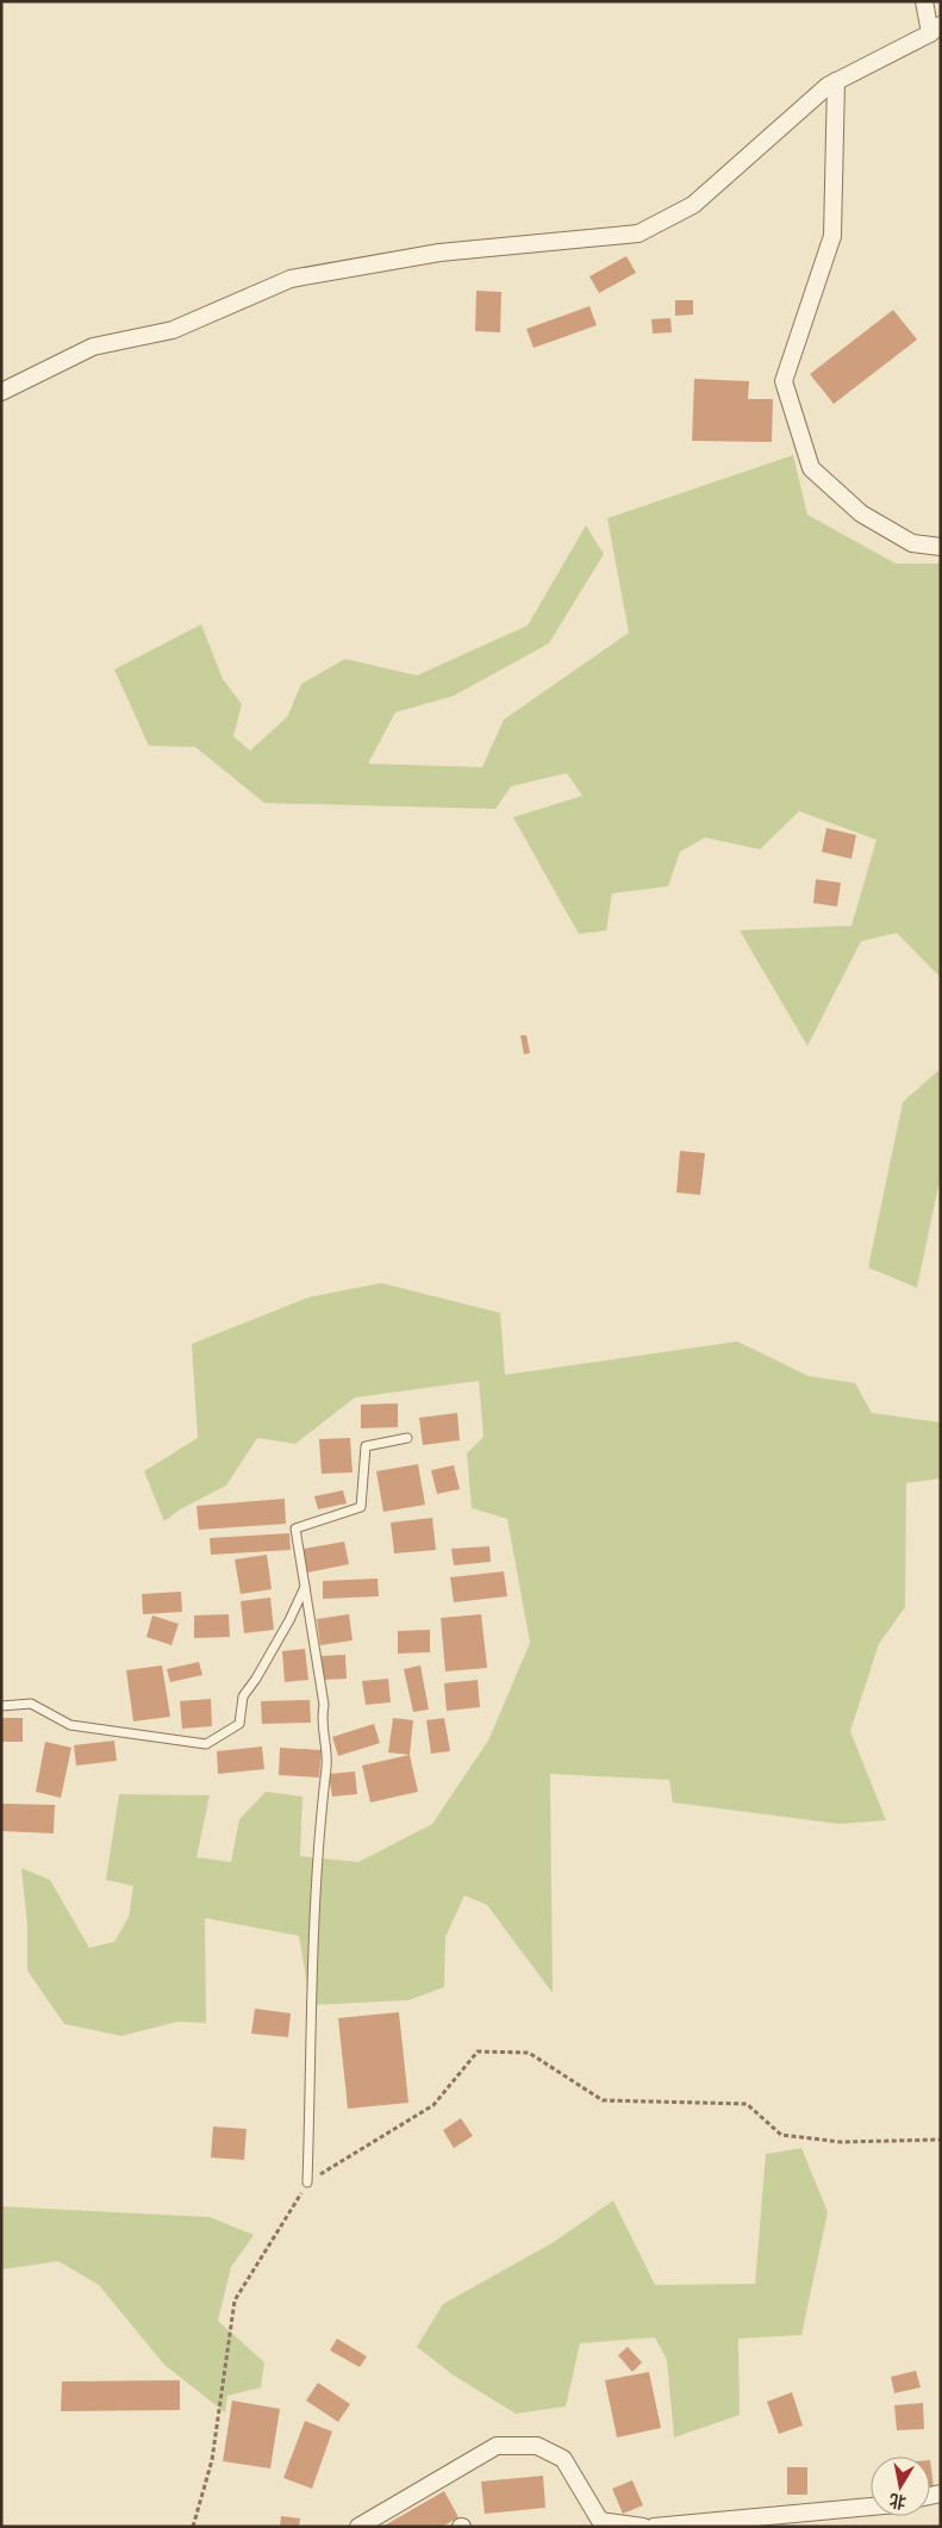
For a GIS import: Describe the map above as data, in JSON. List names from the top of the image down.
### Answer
{
  "north": "bottom"
}
